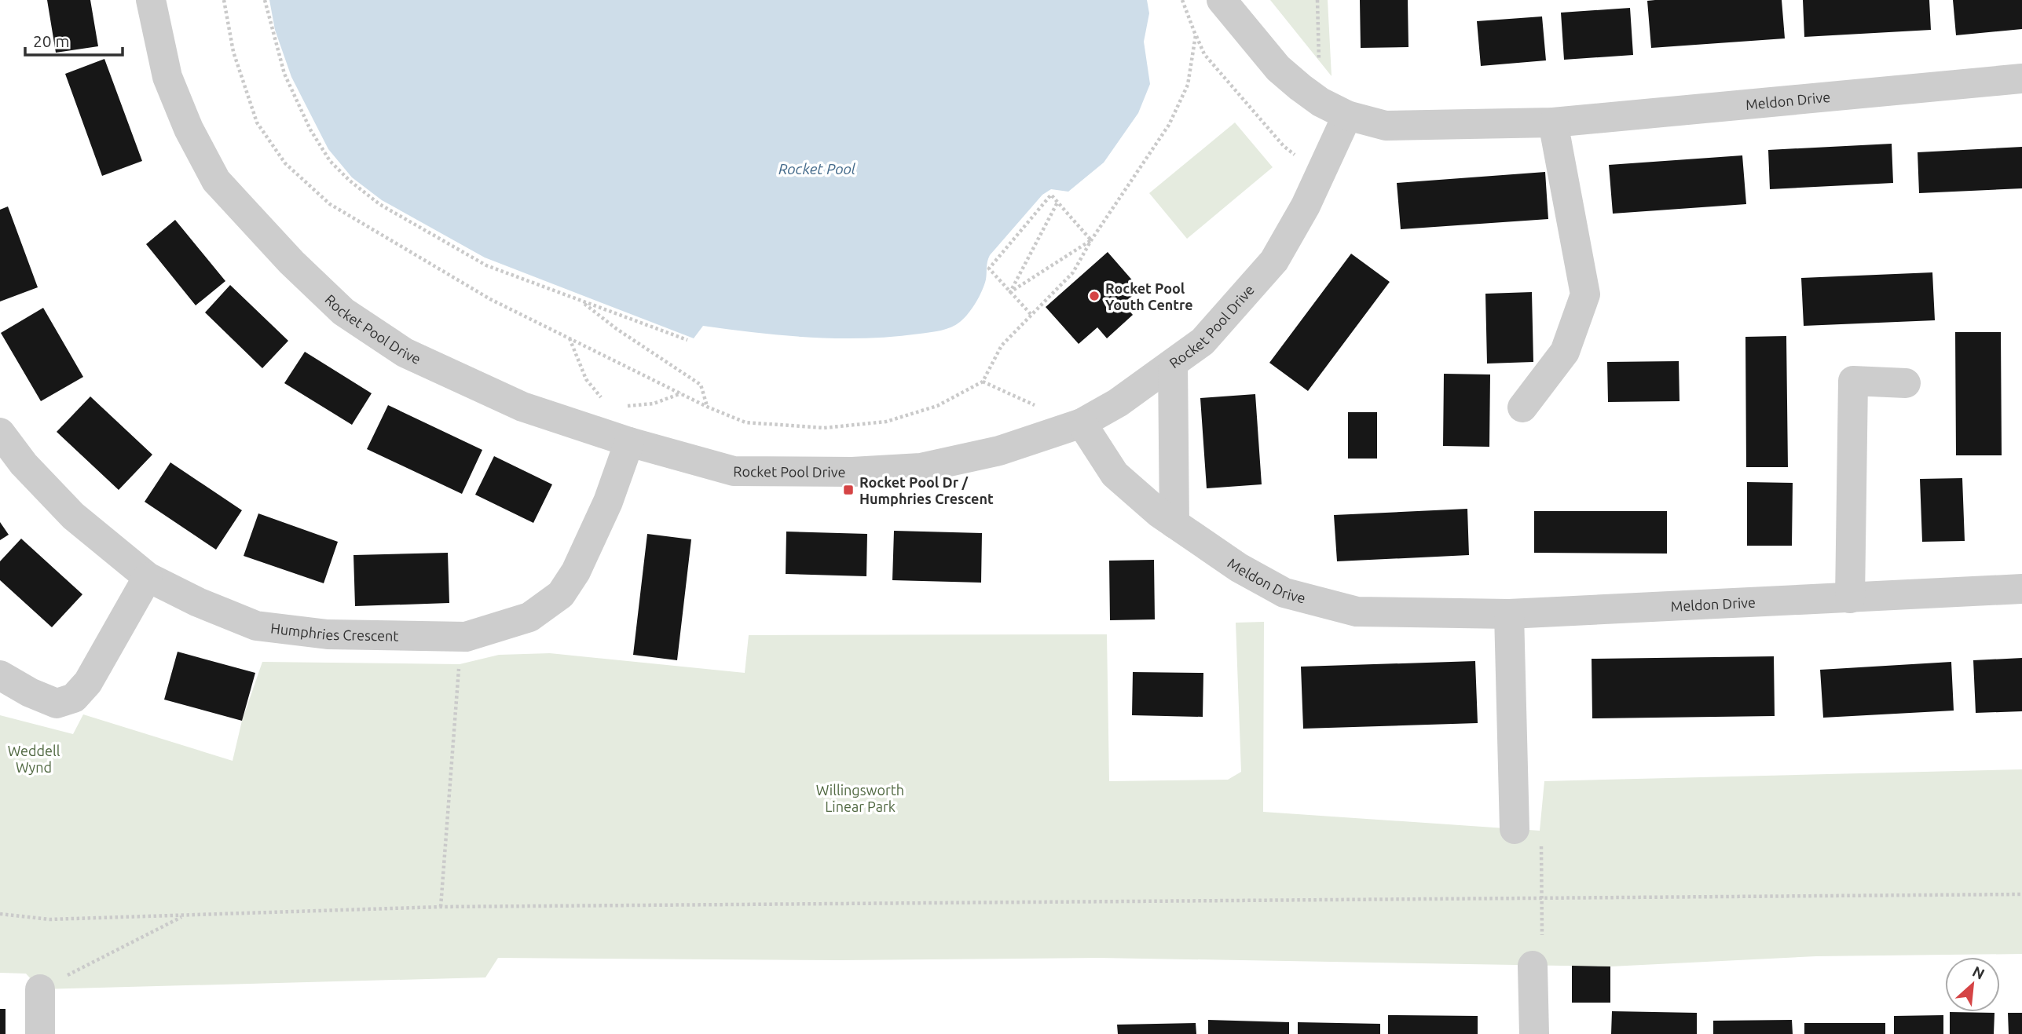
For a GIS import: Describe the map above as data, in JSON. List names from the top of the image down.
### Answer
{
  "streets": {
    "street": ["Meldon Drive", "Rocket Pool Drive", "Humphries Crescent"]
  },
  "crossings": [
    ["Meldon Drive", "Rocket Pool Drive"],
    ["Rocket Pool Drive", "Humphries Crescent"]
  ],
  "water": ["Rocket Pool"],
  "parks": ["Weddell Wynd", "Willingsworth Linear Park"],
  "places": {
    "other": ["Rocket Pool Youth Centre"],
    "transit": ["Rocket Pool Dr / Humphries Crescent"]
  },
  "scale_bar": "20 m",
  "north": "top right"
}
